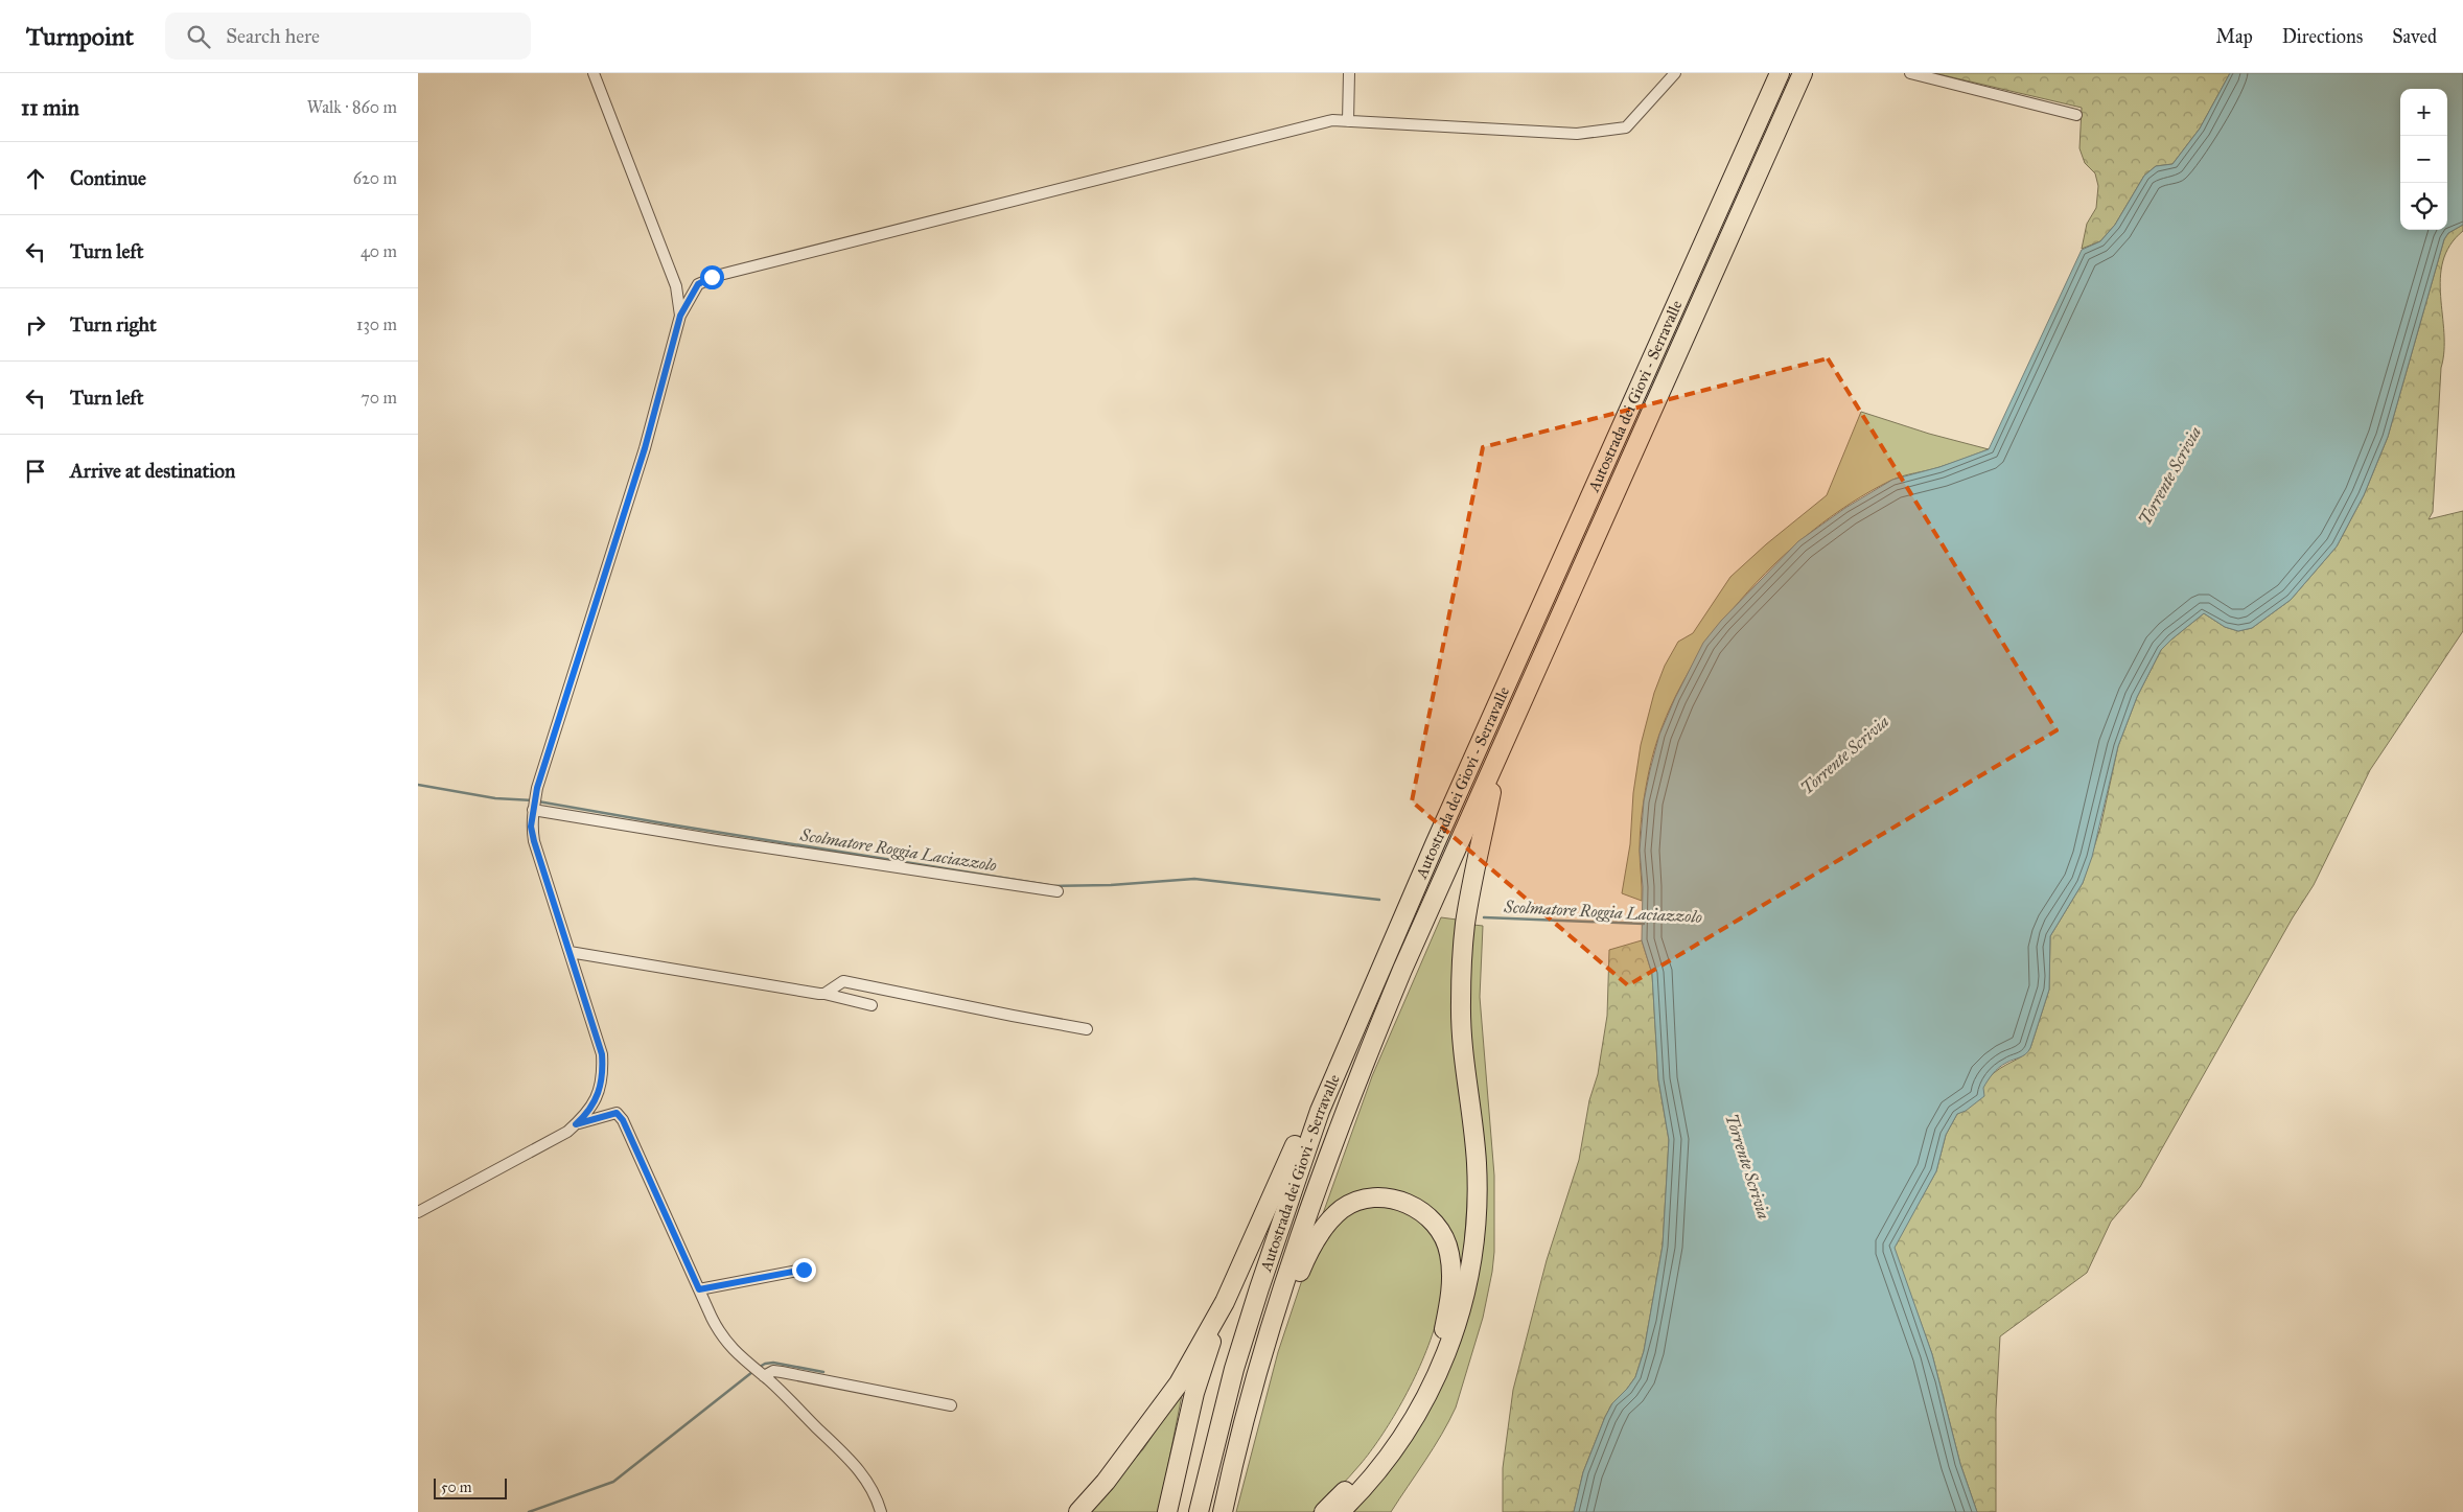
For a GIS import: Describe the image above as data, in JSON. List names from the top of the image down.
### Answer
{
  "streets": {
    "highway": ["Autostrada dei Giovi - Serravalle"]
  },
  "water": ["Torrente Scrivia", "Scolmatore Roggia Laciazzolo"],
  "scale_bar": "50 m",
  "page": {
    "header": "Turnpoint",
    "search": "Search here",
    "nav": ["Map", "Directions", "Saved"],
    "heading": ["11 min", "Walk · 860 m"],
    "map_buttons": ["+", "−"],
    "list": [
      ["Continue", "620 m"],
      ["Turn left", "40 m"],
      ["Turn right", "130 m"],
      ["Turn left", "70 m"],
      "Arrive at destination"
    ],
    "scale": "50 m"
  }
}
